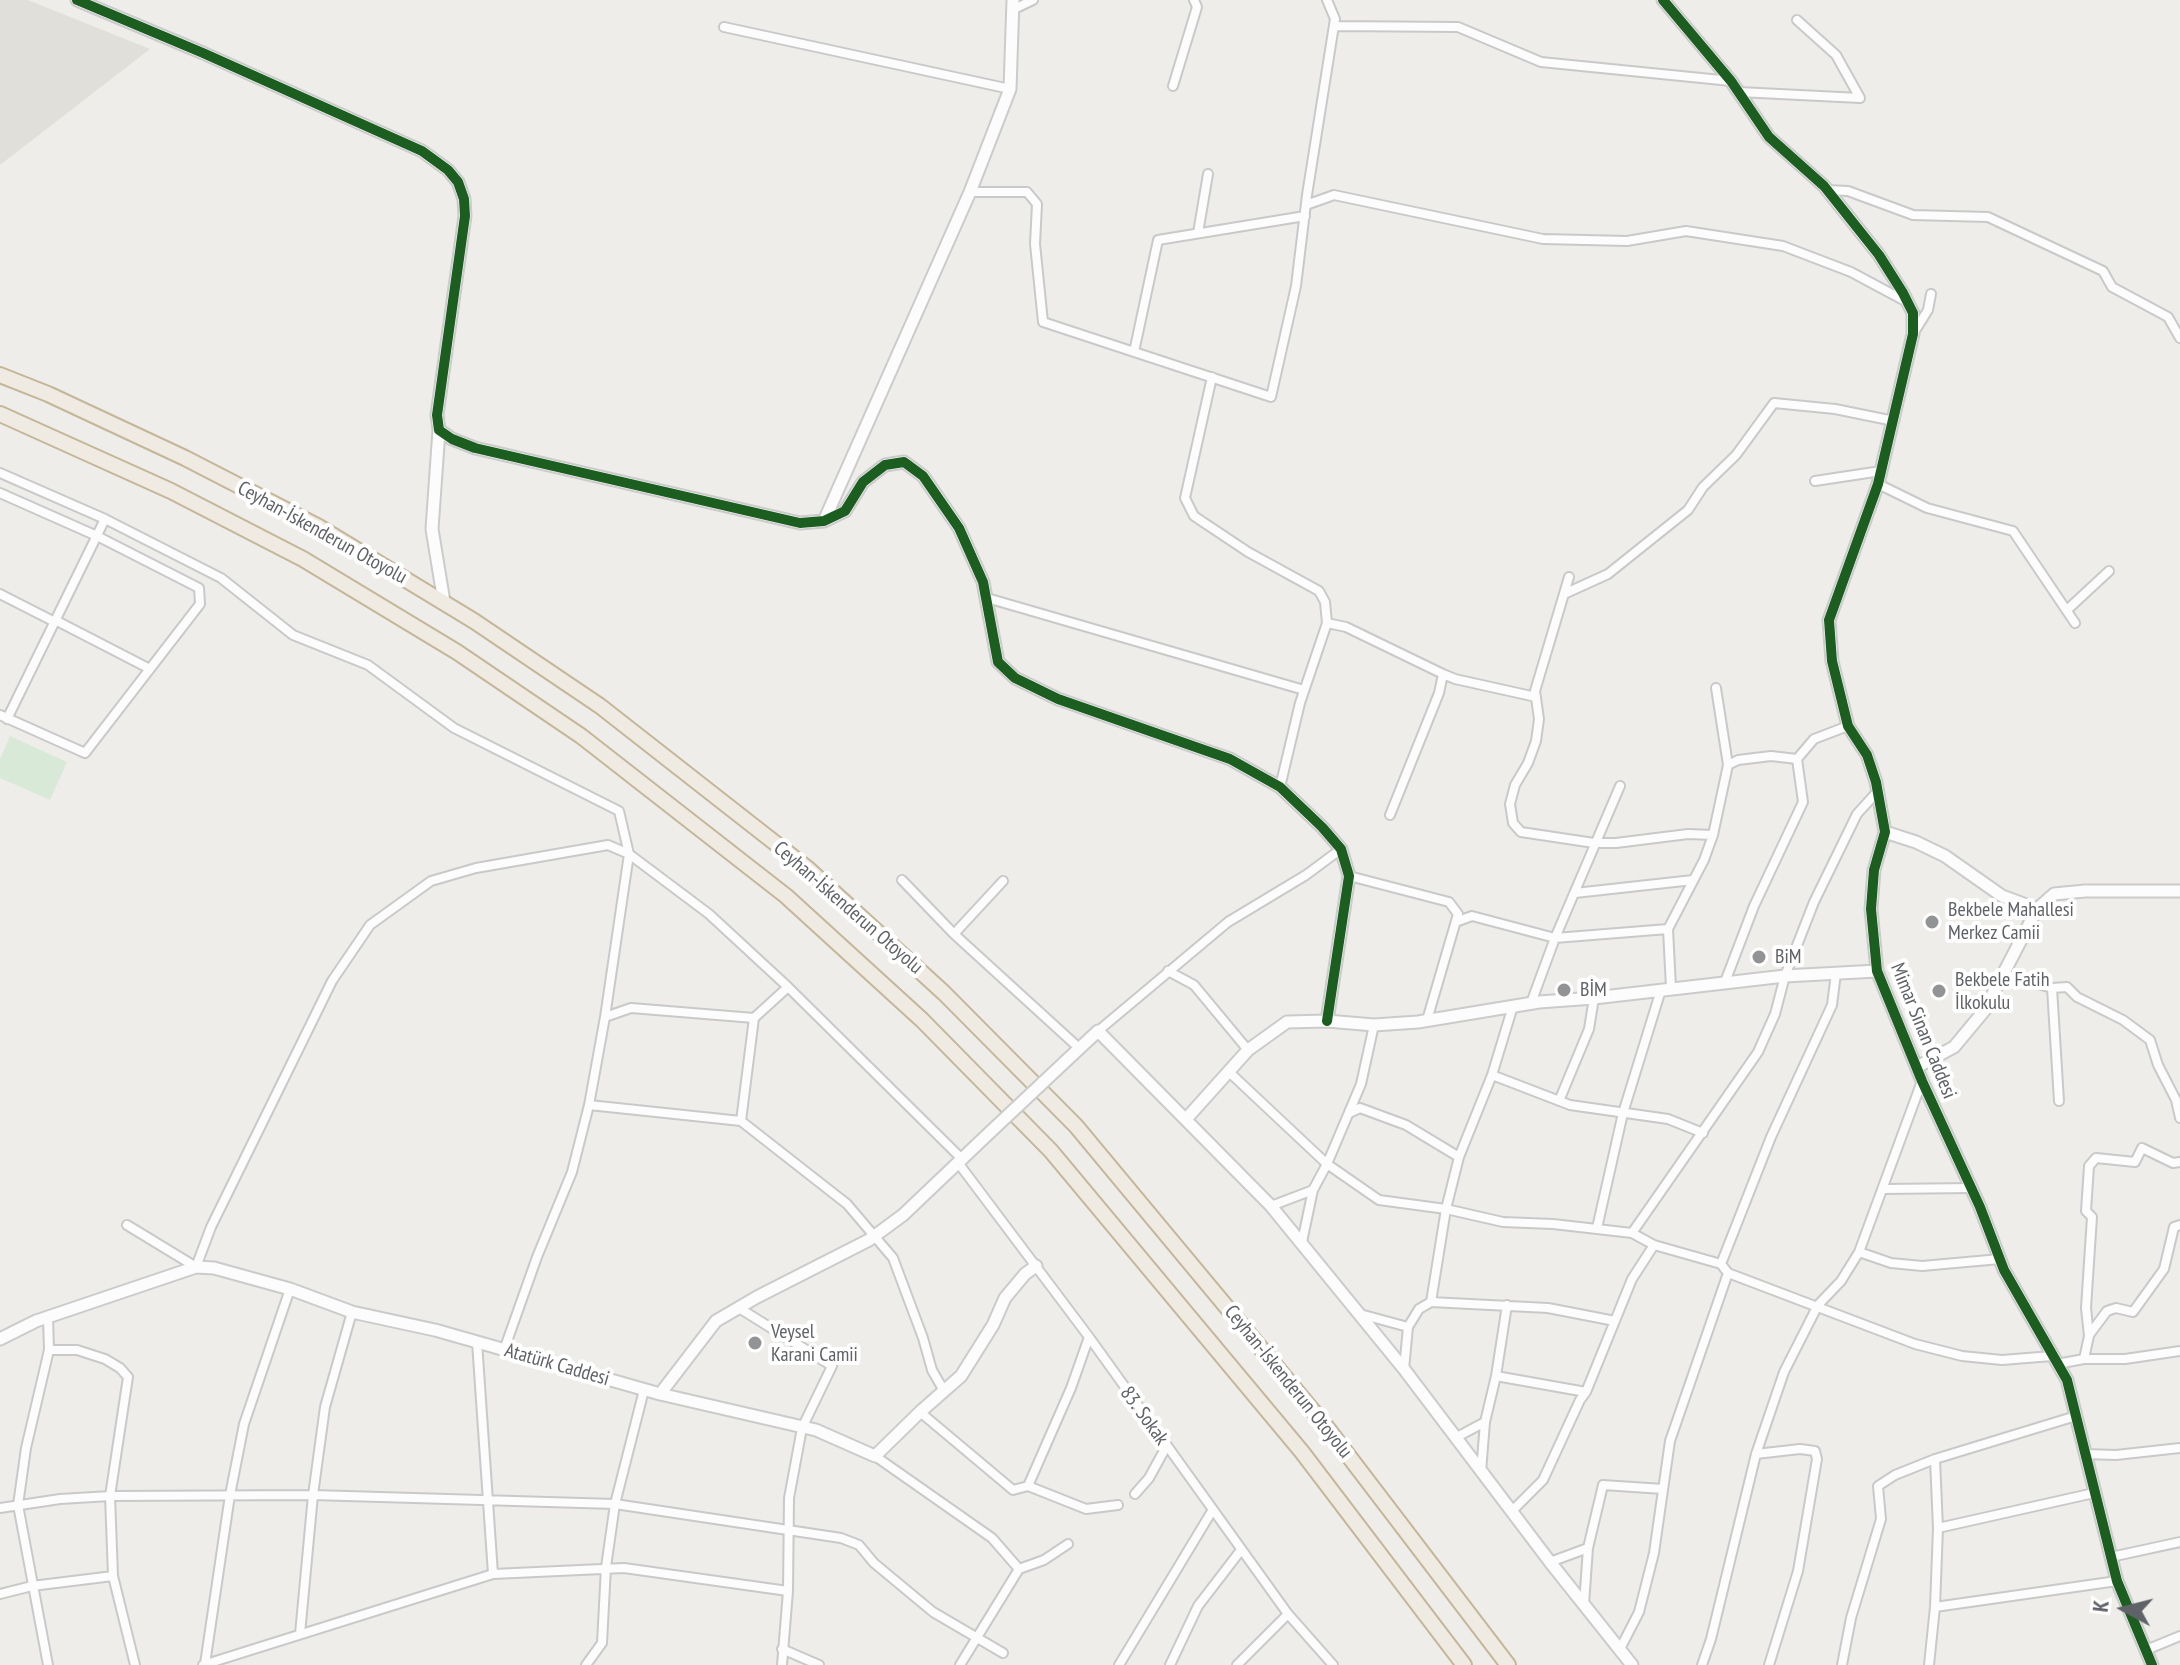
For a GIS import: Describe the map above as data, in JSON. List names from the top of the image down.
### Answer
{
  "streets": {
    "highway": ["Ceyhan-İskenderun Otoyolu"],
    "street": ["Mimar Sinan Caddesi", "Atatürk Caddesi", "83. Sokak"]
  },
  "places": [
    "Bekbele Mahallesi Merkez Camii",
    "BiM",
    "BİM",
    "Bekbele Fatih İlkokulu",
    "Veysel Karani Camii"
  ],
  "north": "left"
}
